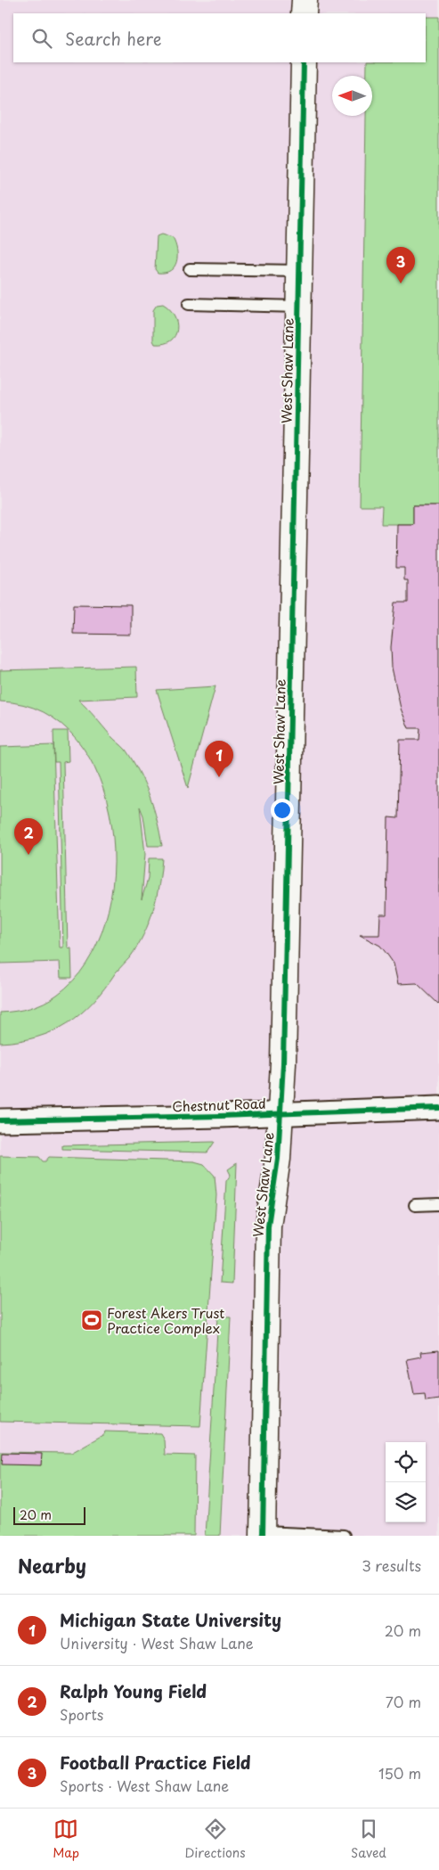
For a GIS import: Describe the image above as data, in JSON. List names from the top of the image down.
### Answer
{
  "streets": {
    "street": ["West Shaw Lane", "Chestnut Road"]
  },
  "crossings": [
    ["West Shaw Lane", "Chestnut Road"]
  ],
  "places": {
    "sports": ["Forest Akers Trust Practice Complex"]
  },
  "scale_bar": "20 m",
  "north": "left",
  "page": {
    "search": "Search here",
    "pins": ["3", "1", "2"],
    "scale": "20 m",
    "heading": ["Nearby", "3 results"],
    "list": [
      {
        "mark": "1",
        "name": "Michigan State University",
        "note": "University · West Shaw Lane",
        "value": "20 m"
      },
      {
        "mark": "2",
        "name": "Ralph Young Field",
        "note": "Sports",
        "value": "70 m"
      },
      {
        "mark": "3",
        "name": "Football Practice Field",
        "note": "Sports · West Shaw Lane",
        "value": "150 m"
      }
    ],
    "nav": ["Map", "Directions", "Saved"]
  }
}
